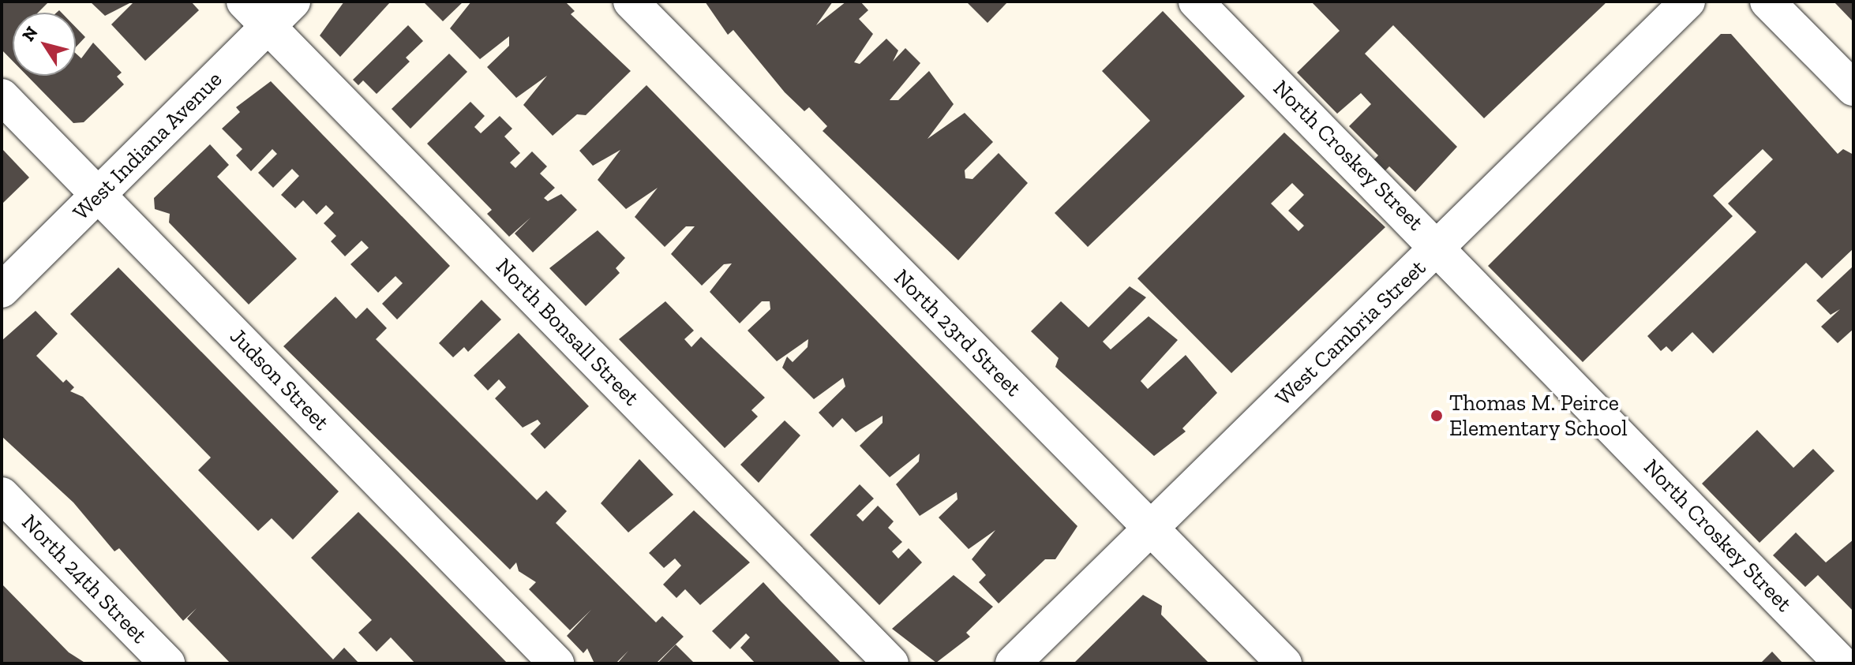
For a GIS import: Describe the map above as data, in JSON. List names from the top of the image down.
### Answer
{
  "streets": {
    "street": [
      "West Indiana Avenue",
      "North Croskey Street",
      "North Bonsall Street",
      "North 23rd Street",
      "West Cambria Street",
      "Judson Street",
      "North 24th Street"
    ]
  },
  "crossings": [
    ["West Indiana Avenue", "North Bonsall Street"],
    ["West Indiana Avenue", "Judson Street"],
    ["North Croskey Street", "West Cambria Street"],
    ["North 23rd Street", "West Cambria Street"]
  ],
  "places": ["Thomas M. Peirce Elementary School"],
  "north": "top left"
}
